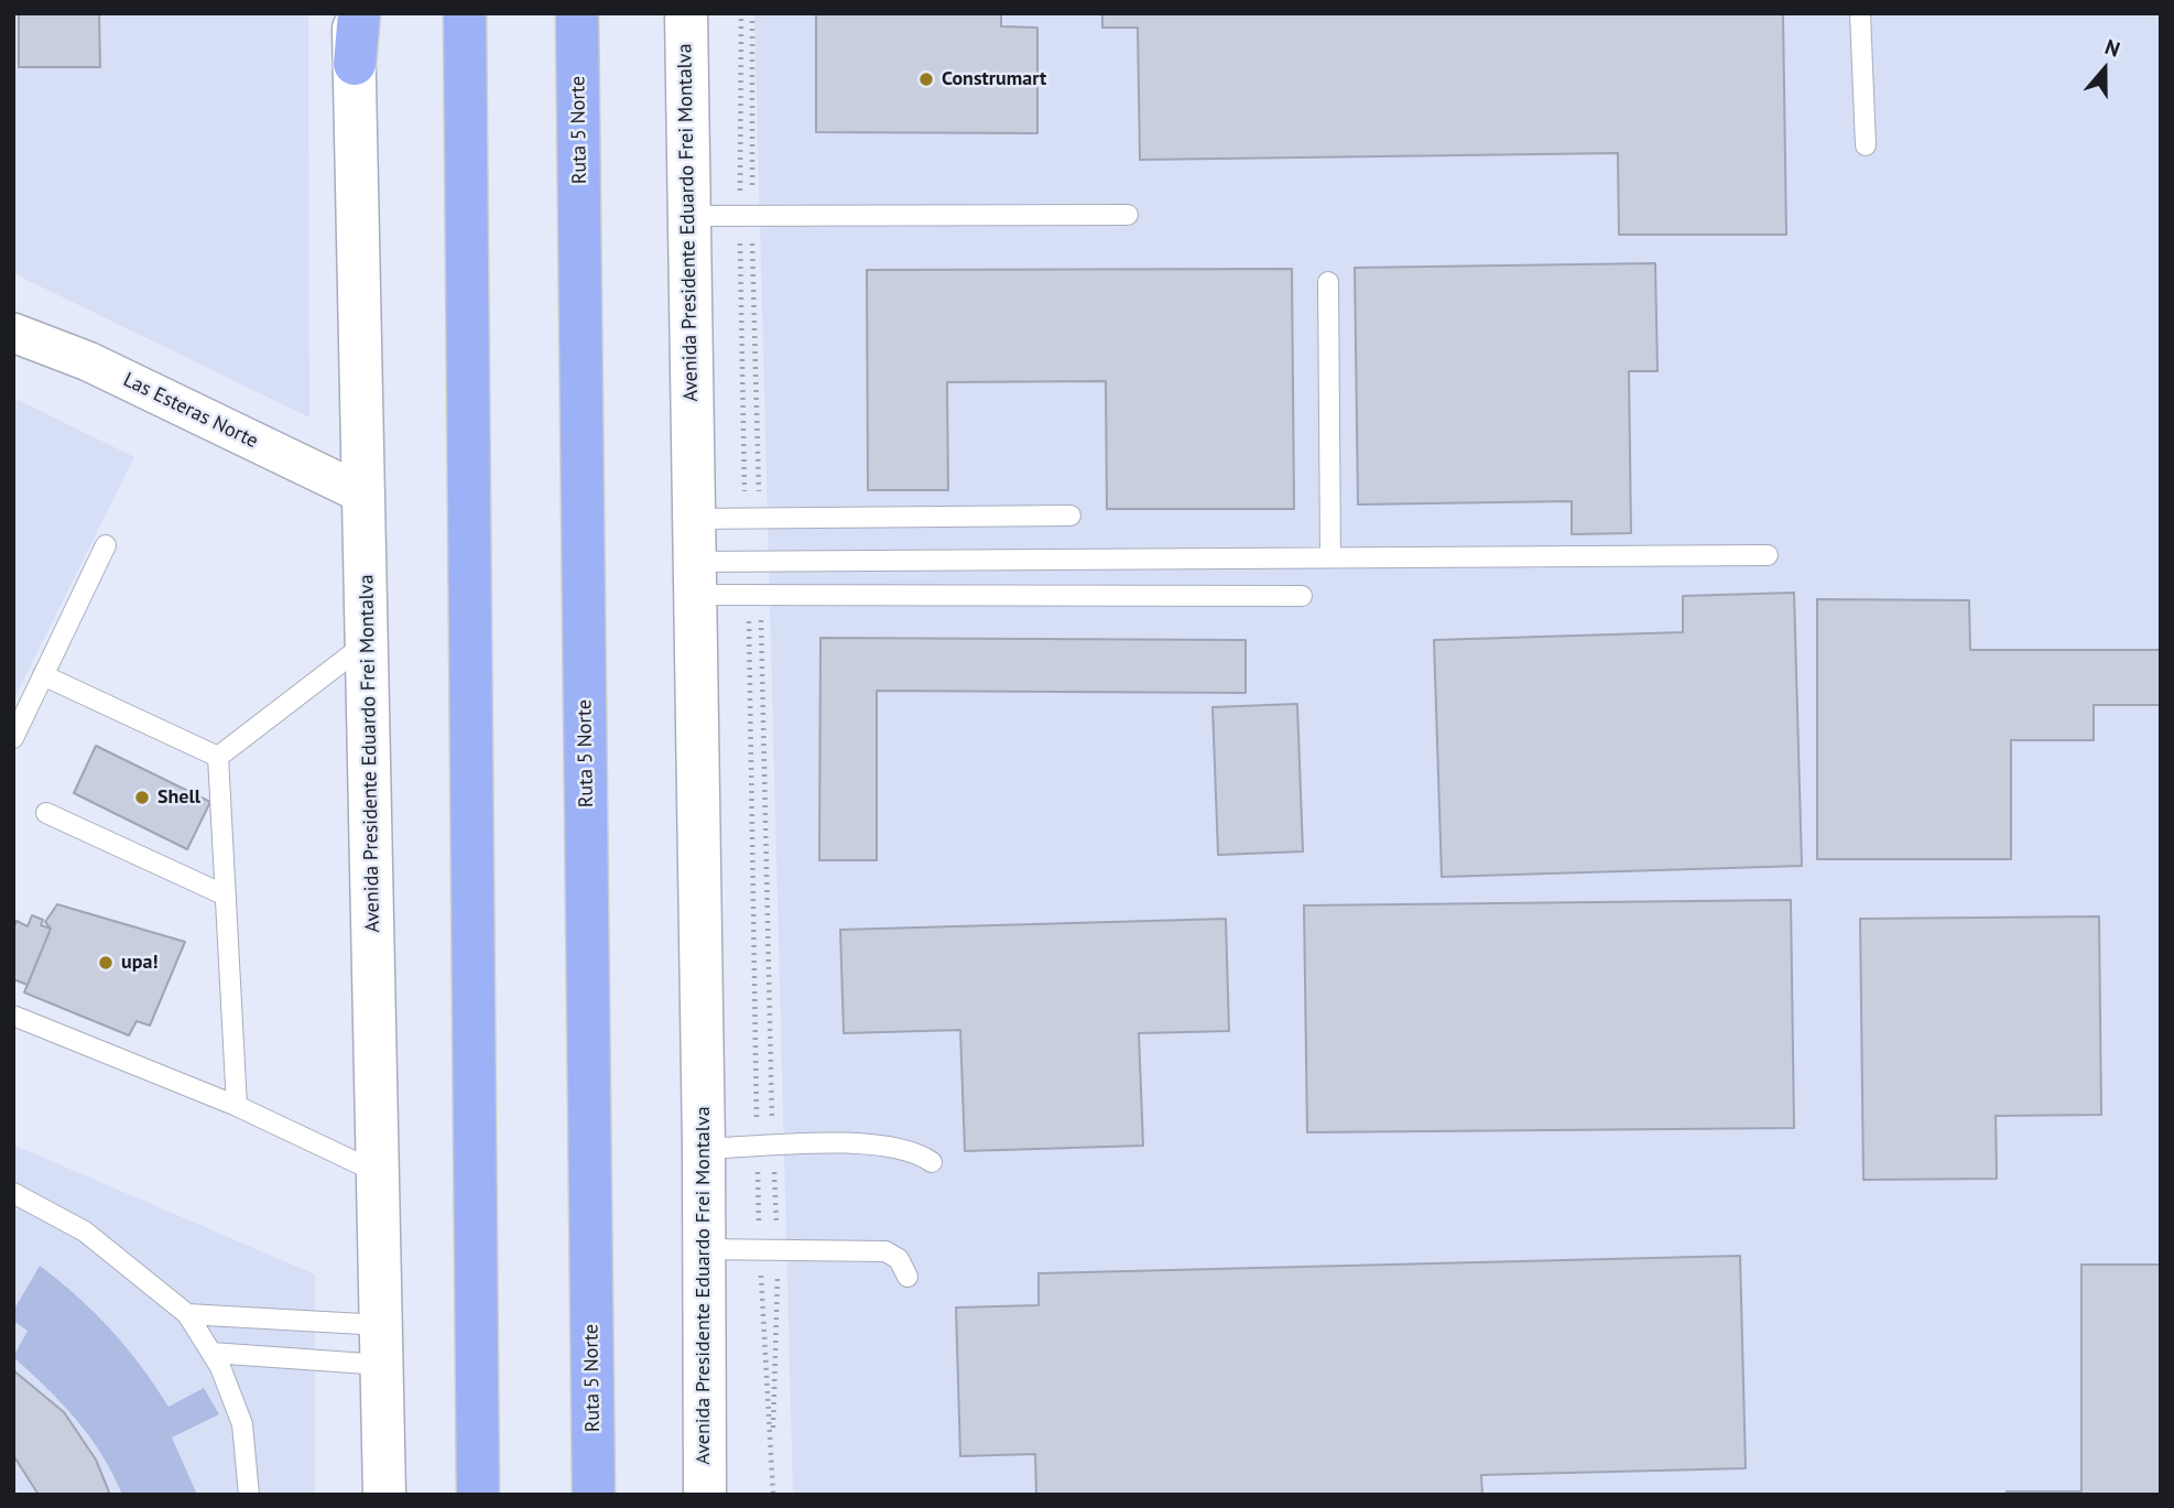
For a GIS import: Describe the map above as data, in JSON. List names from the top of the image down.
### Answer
{
  "streets": {
    "highway": ["Ruta 5 Norte"],
    "main road": ["Avenida Presidente Eduardo Frei Montalva"],
    "street": ["Las Esteras Norte"]
  },
  "crossings": [
    ["Avenida Presidente Eduardo Frei Montalva", "Las Esteras Norte"]
  ],
  "places": ["Construmart", "Shell", "upa!"],
  "north": "top"
}
